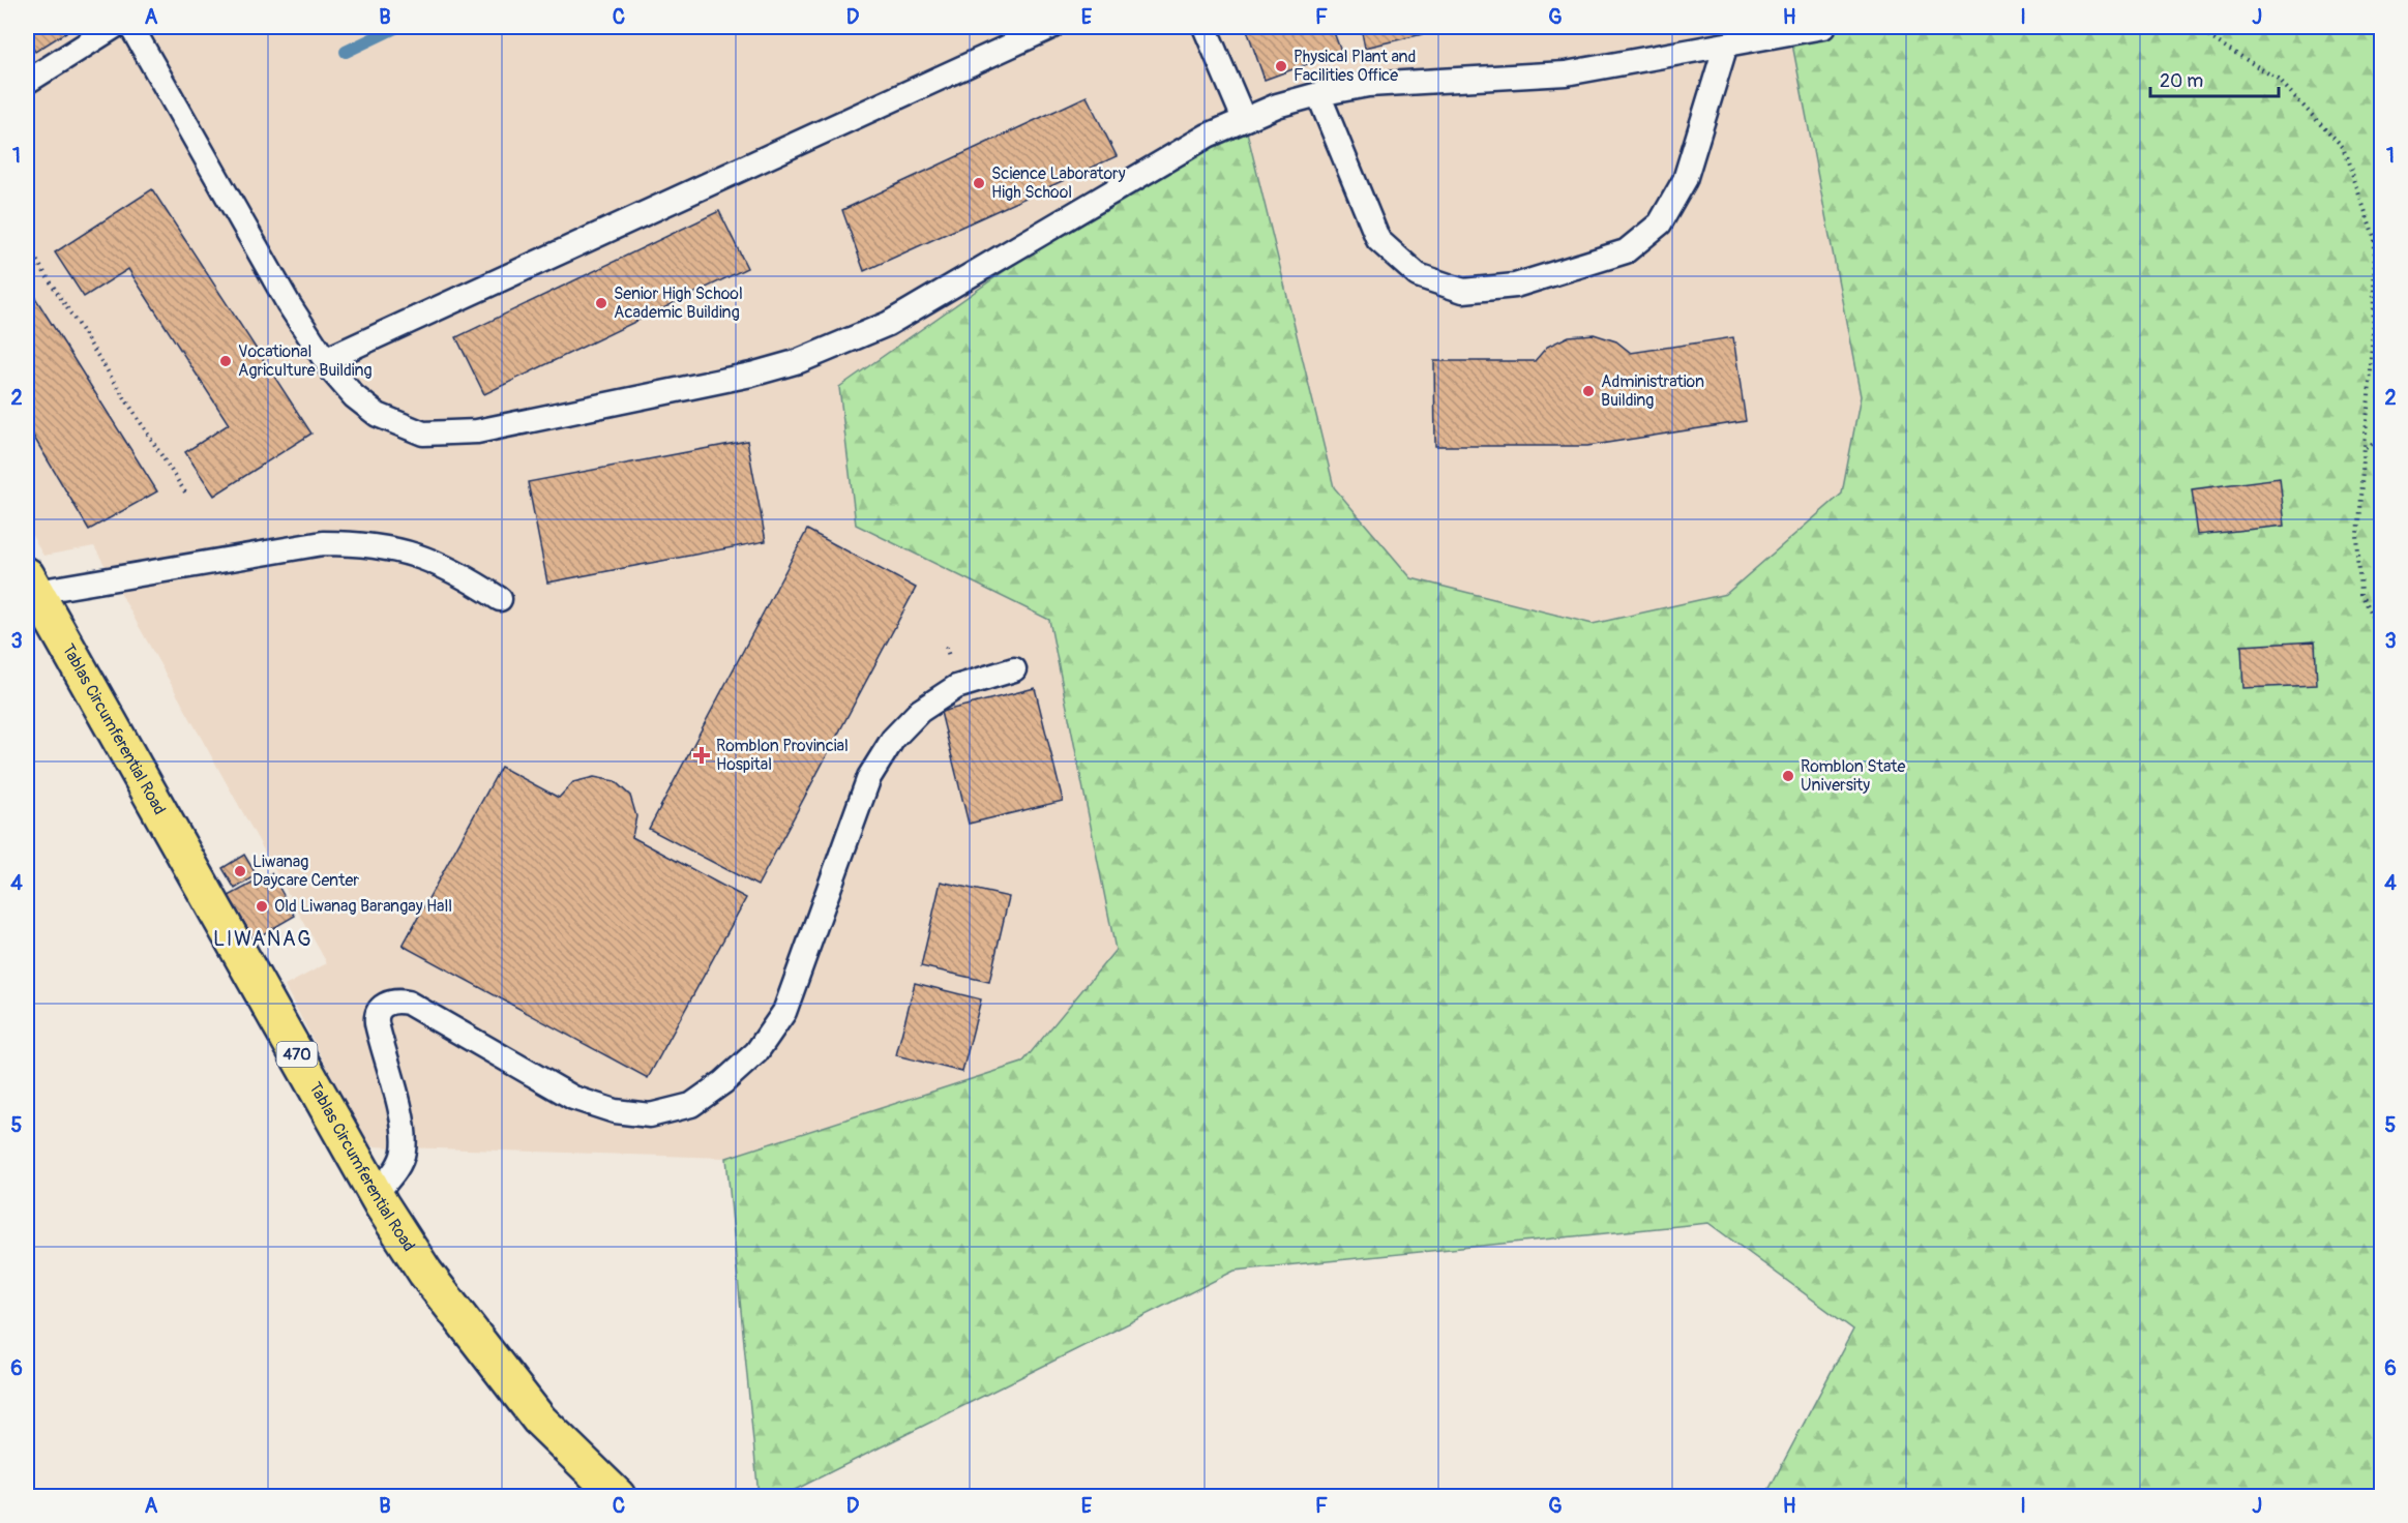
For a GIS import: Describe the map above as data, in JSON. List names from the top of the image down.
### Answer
{
  "streets": {
    "main road": ["Tablas Circumferential Road", "470"]
  },
  "districts": ["LIWANAG"],
  "places": {
    "other": [
      "Physical Plant and Facilities Office",
      "Science Laboratory High School",
      "Senior High School Academic Building",
      "Vocational Agriculture Building",
      "Administration Building",
      "Romblon State University",
      "Liwanag Daycare Center",
      "Old Liwanag Barangay Hall"
    ],
    "health": ["Romblon Provincial Hospital"]
  },
  "scale_bar": "20 m",
  "grid": {
    "columns": [
      "A",
      "B",
      "C",
      "D",
      "E",
      "F",
      "G",
      "H",
      "I",
      "J"
    ],
    "rows": [
      "1",
      "2",
      "3",
      "4",
      "5",
      "6"
    ]
  }
}
